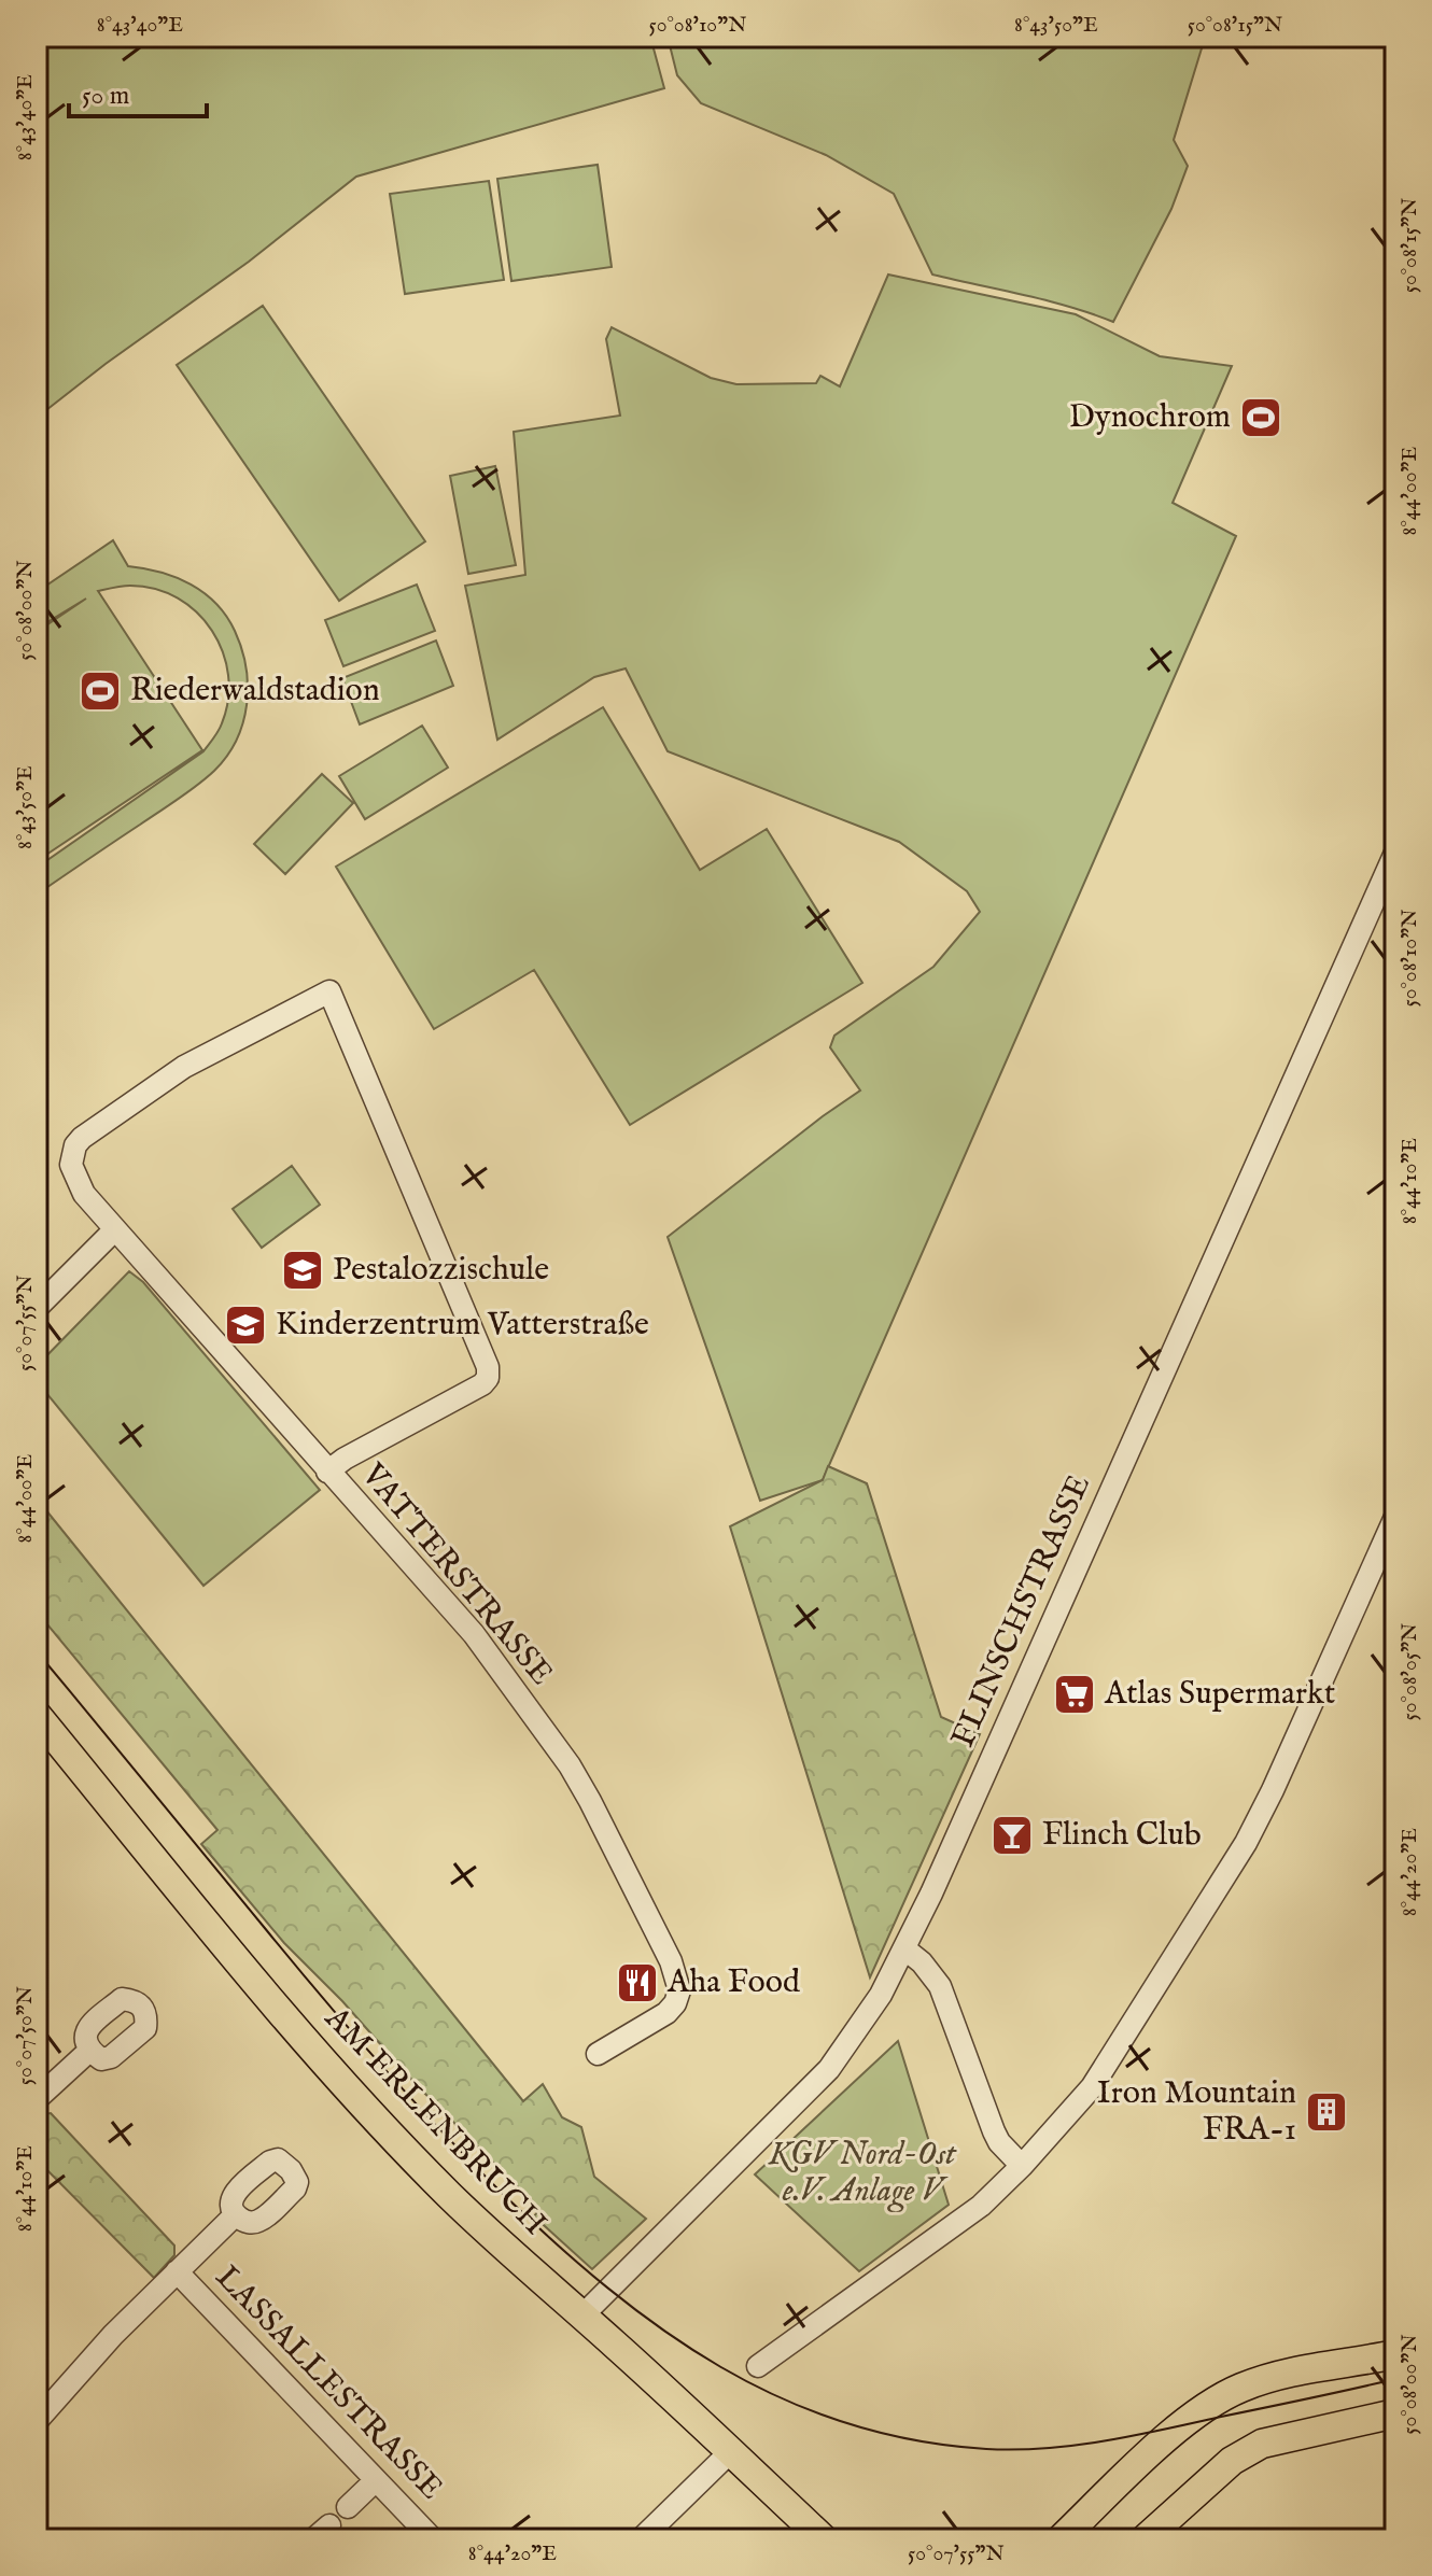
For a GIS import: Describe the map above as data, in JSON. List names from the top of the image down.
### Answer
{
  "streets": {
    "main road": ["AM ERLENBRUCH"],
    "street": ["VATTERSTRASSE", "FLINSCHSTRASSE", "LASSALLESTRASSE"]
  },
  "crossings": [
    ["FLINSCHSTRASSE", "AM ERLENBRUCH"]
  ],
  "parks": ["KGV Nord-Ost e.V. Anlage V"],
  "places": {
    "sports": ["Dynochrom", "Riederwaldstadion"],
    "school or university": ["Pestalozzischule", "Kinderzentrum Vatterstraße"],
    "supermarket": ["Atlas Supermarkt"],
    "bar": ["Flinch Club"],
    "restaurant": ["Aha Food"],
    "building": ["Iron Mountain FRA-1"]
  },
  "scale_bar": "50 m",
  "coordinates": [
    "8°43'40\"E",
    "50°08'10\"N",
    "8°43'50\"E",
    "50°08'15\"N",
    "8°44'00\"E",
    "50°08'00\"N",
    "8°44'10\"E",
    "50°07'55\"N",
    "50°08'05\"N",
    "8°44'20\"E",
    "50°07'50\"N"
  ]
}
